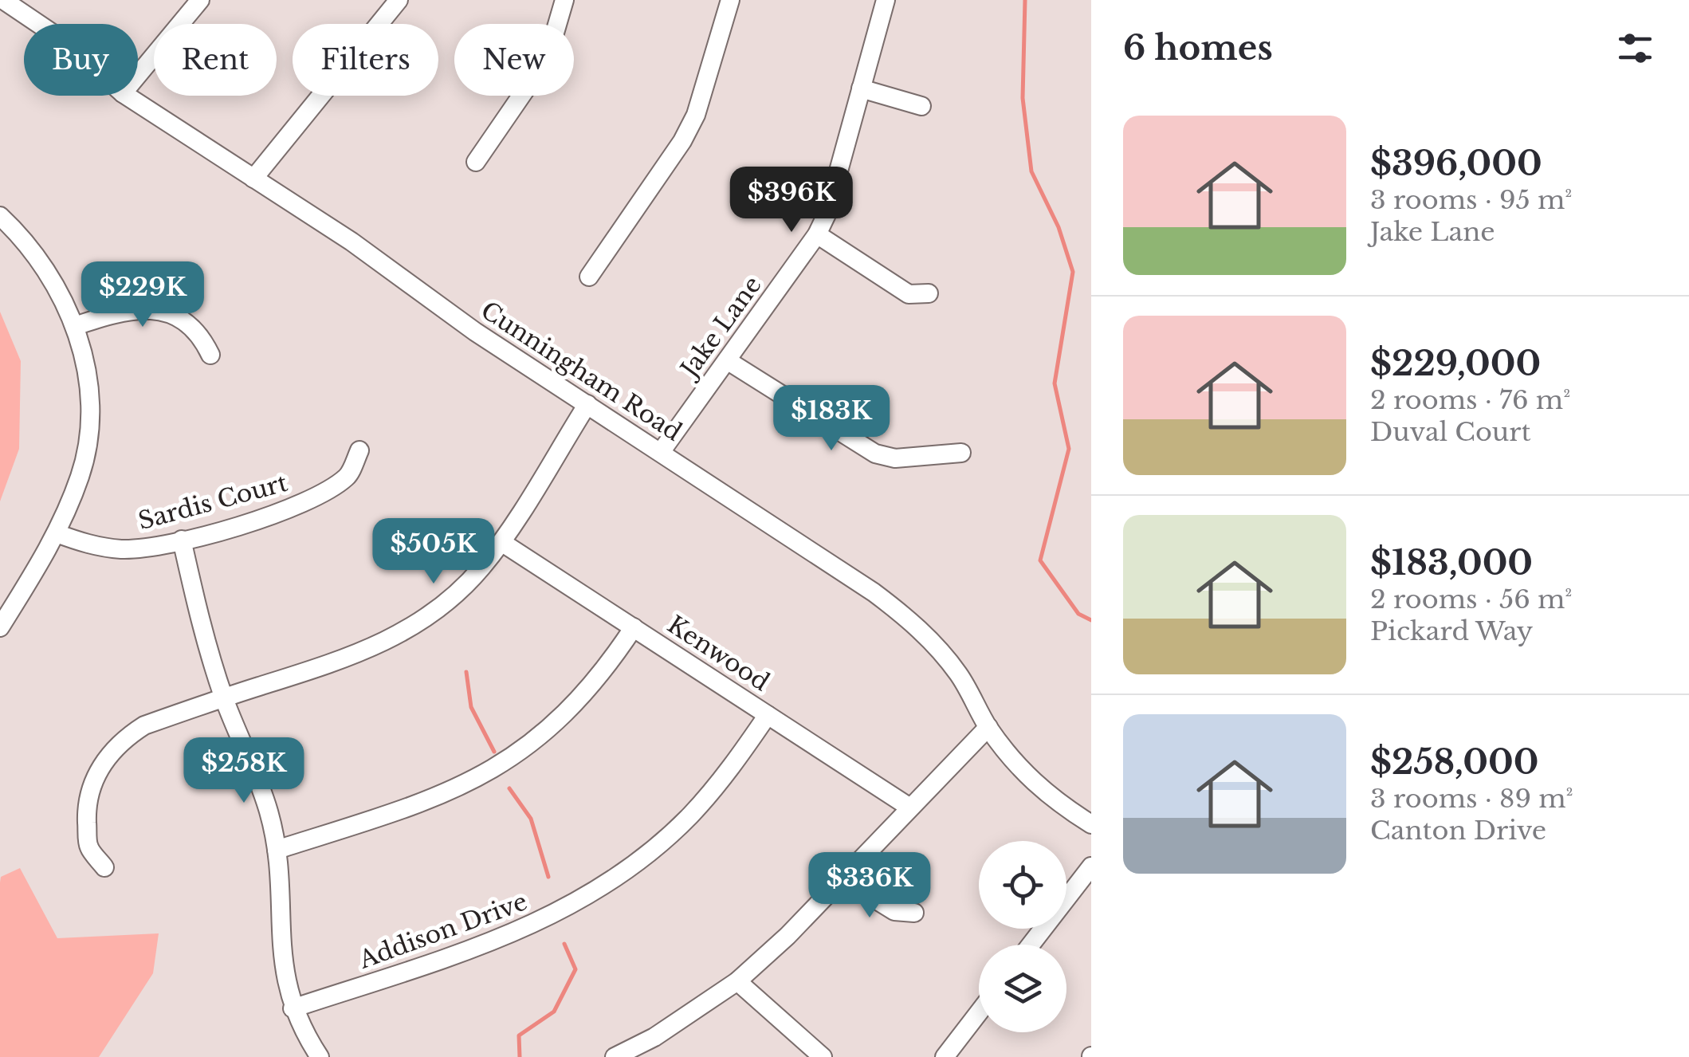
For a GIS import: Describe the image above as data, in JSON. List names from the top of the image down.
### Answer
{
  "streets": {
    "street": [
      "Jake Lane",
      "Cunningham Road",
      "Sardis Court",
      "Kenwood",
      "Addison Drive"
    ]
  },
  "crossings": [
    ["Jake Lane", "Cunningham Road"],
    ["Kenwood", "Addison Drive"]
  ],
  "page": {
    "heading": "6 homes",
    "chip": [
      "Buy",
      "Rent",
      "Filters",
      "New"
    ],
    "list": [
      {
        "name": "$396,000",
        "note": "3 rooms · 95 m² · Jake Lane"
      },
      {
        "name": "$229,000",
        "note": "2 rooms · 76 m² · Duval Court"
      },
      {
        "name": "$183,000",
        "note": "2 rooms · 56 m² · Pickard Way"
      },
      {
        "name": "$258,000",
        "note": "3 rooms · 89 m² · Canton Drive"
      }
    ],
    "price": [
      "$396K",
      "$229K",
      "$183K",
      "$505K",
      "$258K",
      "$336K"
    ]
  }
}
